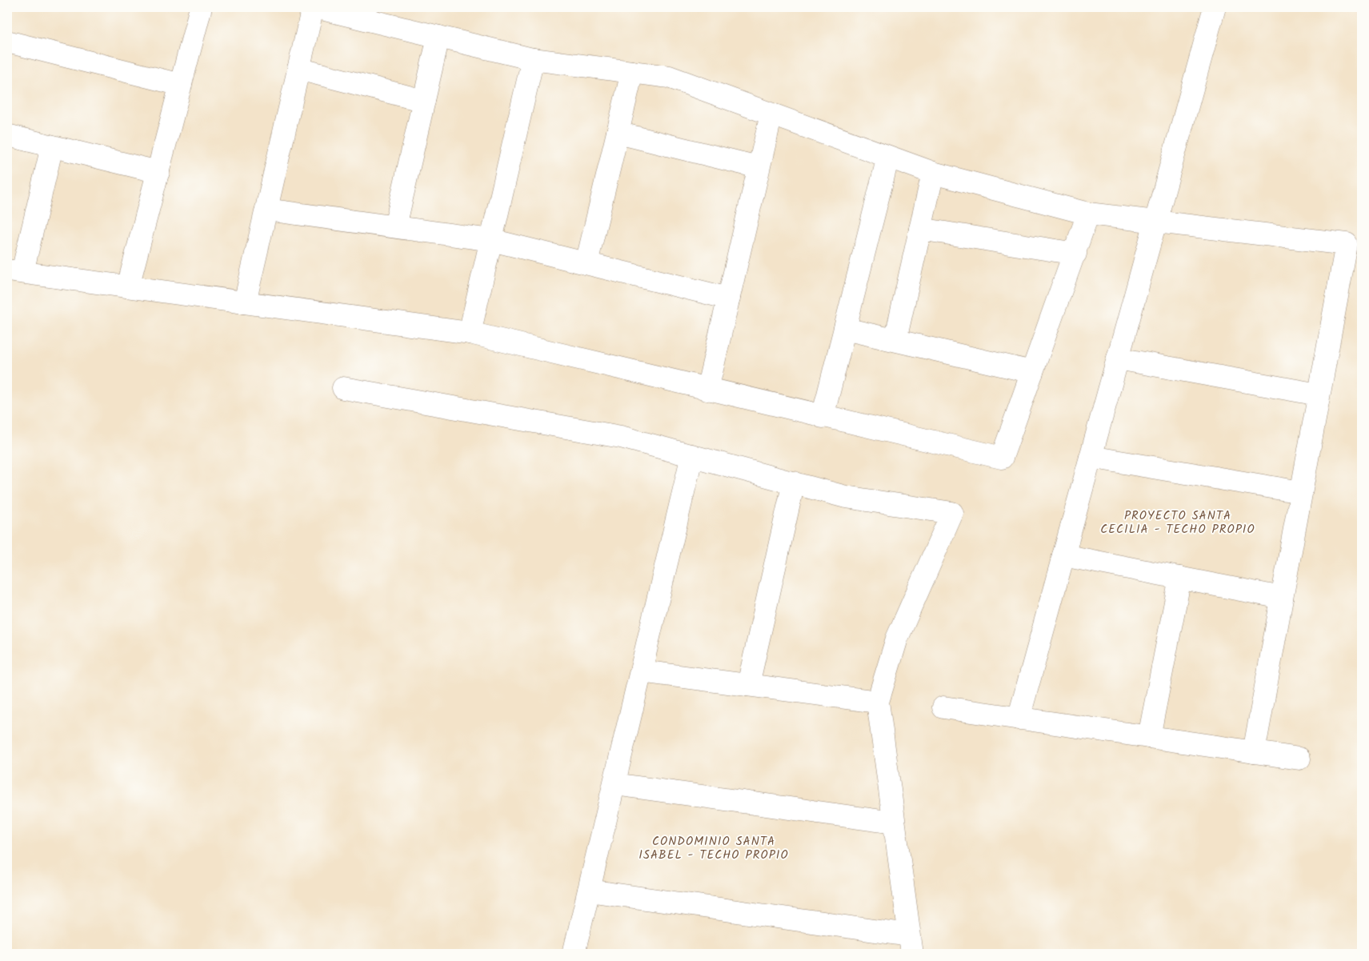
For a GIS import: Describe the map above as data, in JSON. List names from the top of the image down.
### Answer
{
  "districts": ["PROYECTO SANTA CECILIA - TECHO PROPIO", "CONDOMINIO SANTA ISABEL - TECHO PROPIO"]
}
